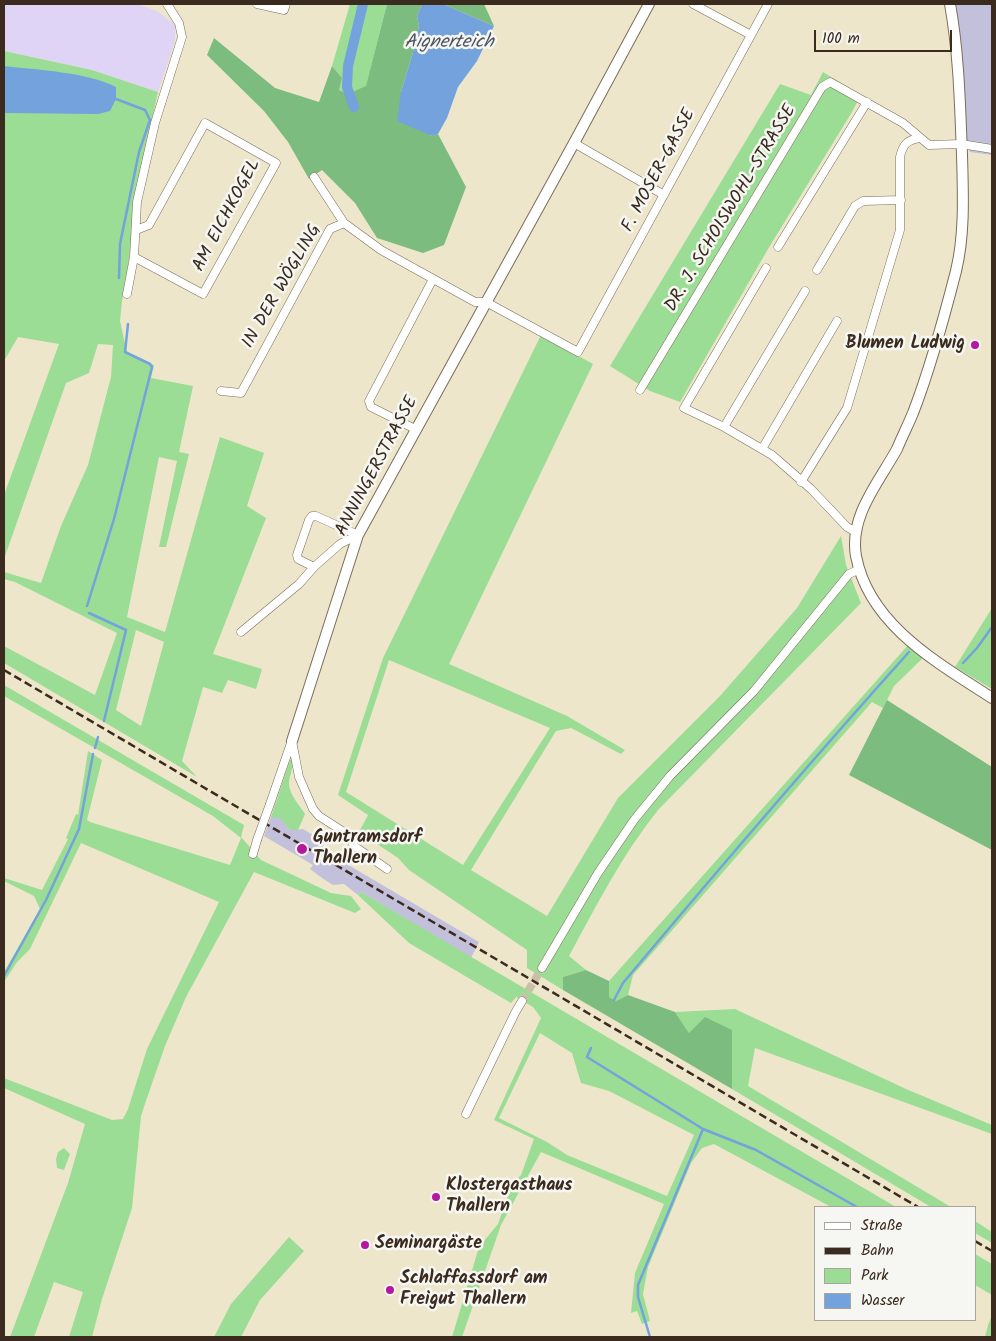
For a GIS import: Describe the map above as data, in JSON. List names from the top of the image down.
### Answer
{
  "streets": {
    "street": [
      "F. MOSER-GASSE",
      "DR. J. SCHOISWOHL-STRASSE",
      "AM EICHKOGEL",
      "IN DER WÖGLING",
      "ANNINGERSTRASSE"
    ]
  },
  "crossings": [
    ["F. MOSER-GASSE", "IN DER WÖGLING"],
    ["F. MOSER-GASSE", "ANNINGERSTRASSE"],
    ["IN DER WÖGLING", "ANNINGERSTRASSE"]
  ],
  "water": ["Aignerteich"],
  "places": [
    "Blumen Ludwig",
    "Guntramsdorf Thallern",
    "Klostergasthaus Thallern",
    "Seminargäste",
    "Schlaffassdorf am Freigut Thallern"
  ],
  "legend": [
    "Straße",
    "Bahn",
    "Park",
    "Wasser"
  ],
  "scale_bar": "100 m"
}
